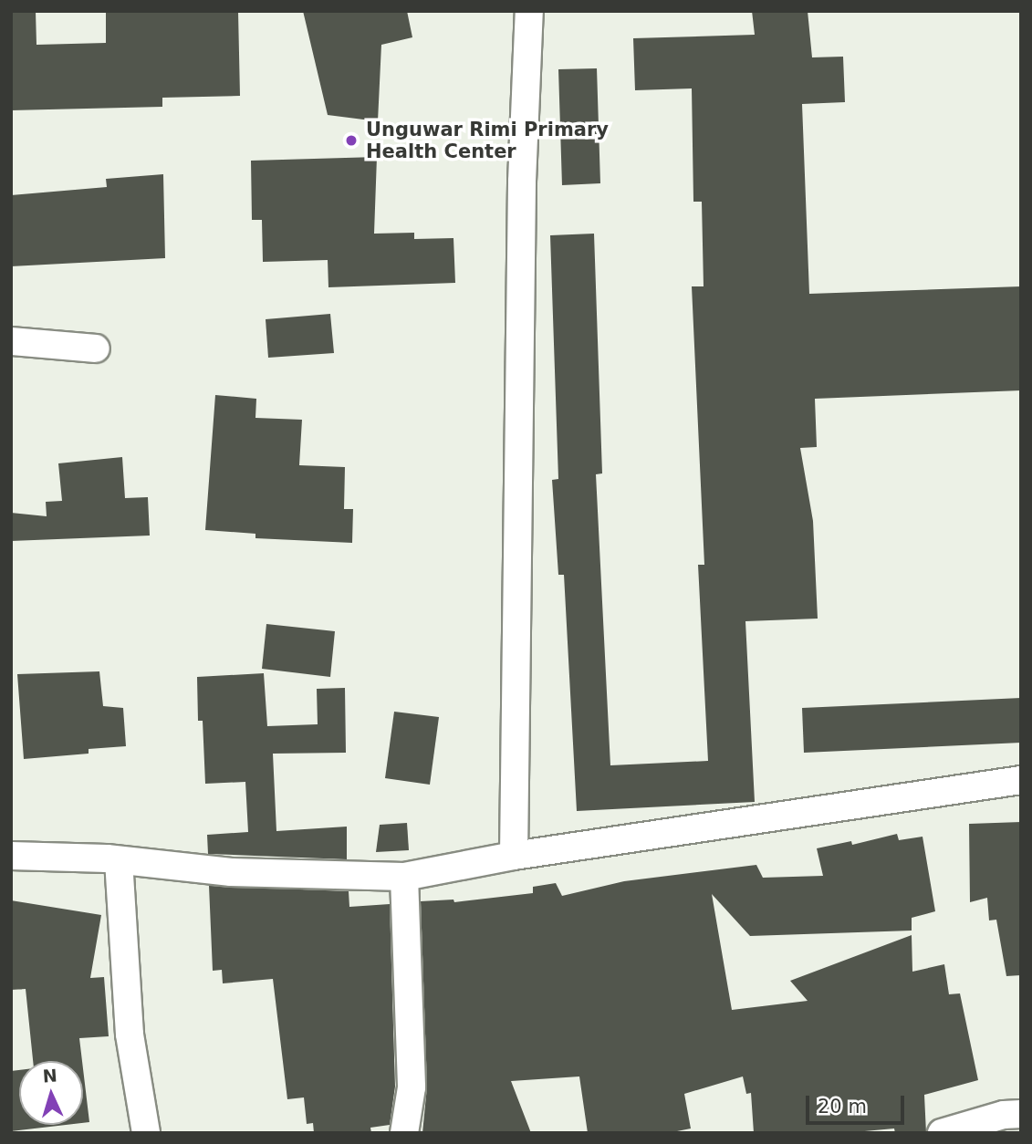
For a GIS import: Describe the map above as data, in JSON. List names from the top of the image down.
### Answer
{
  "places": ["Unguwar Rimi Primary Health Center"],
  "scale_bar": "20 m",
  "north": "top"
}
